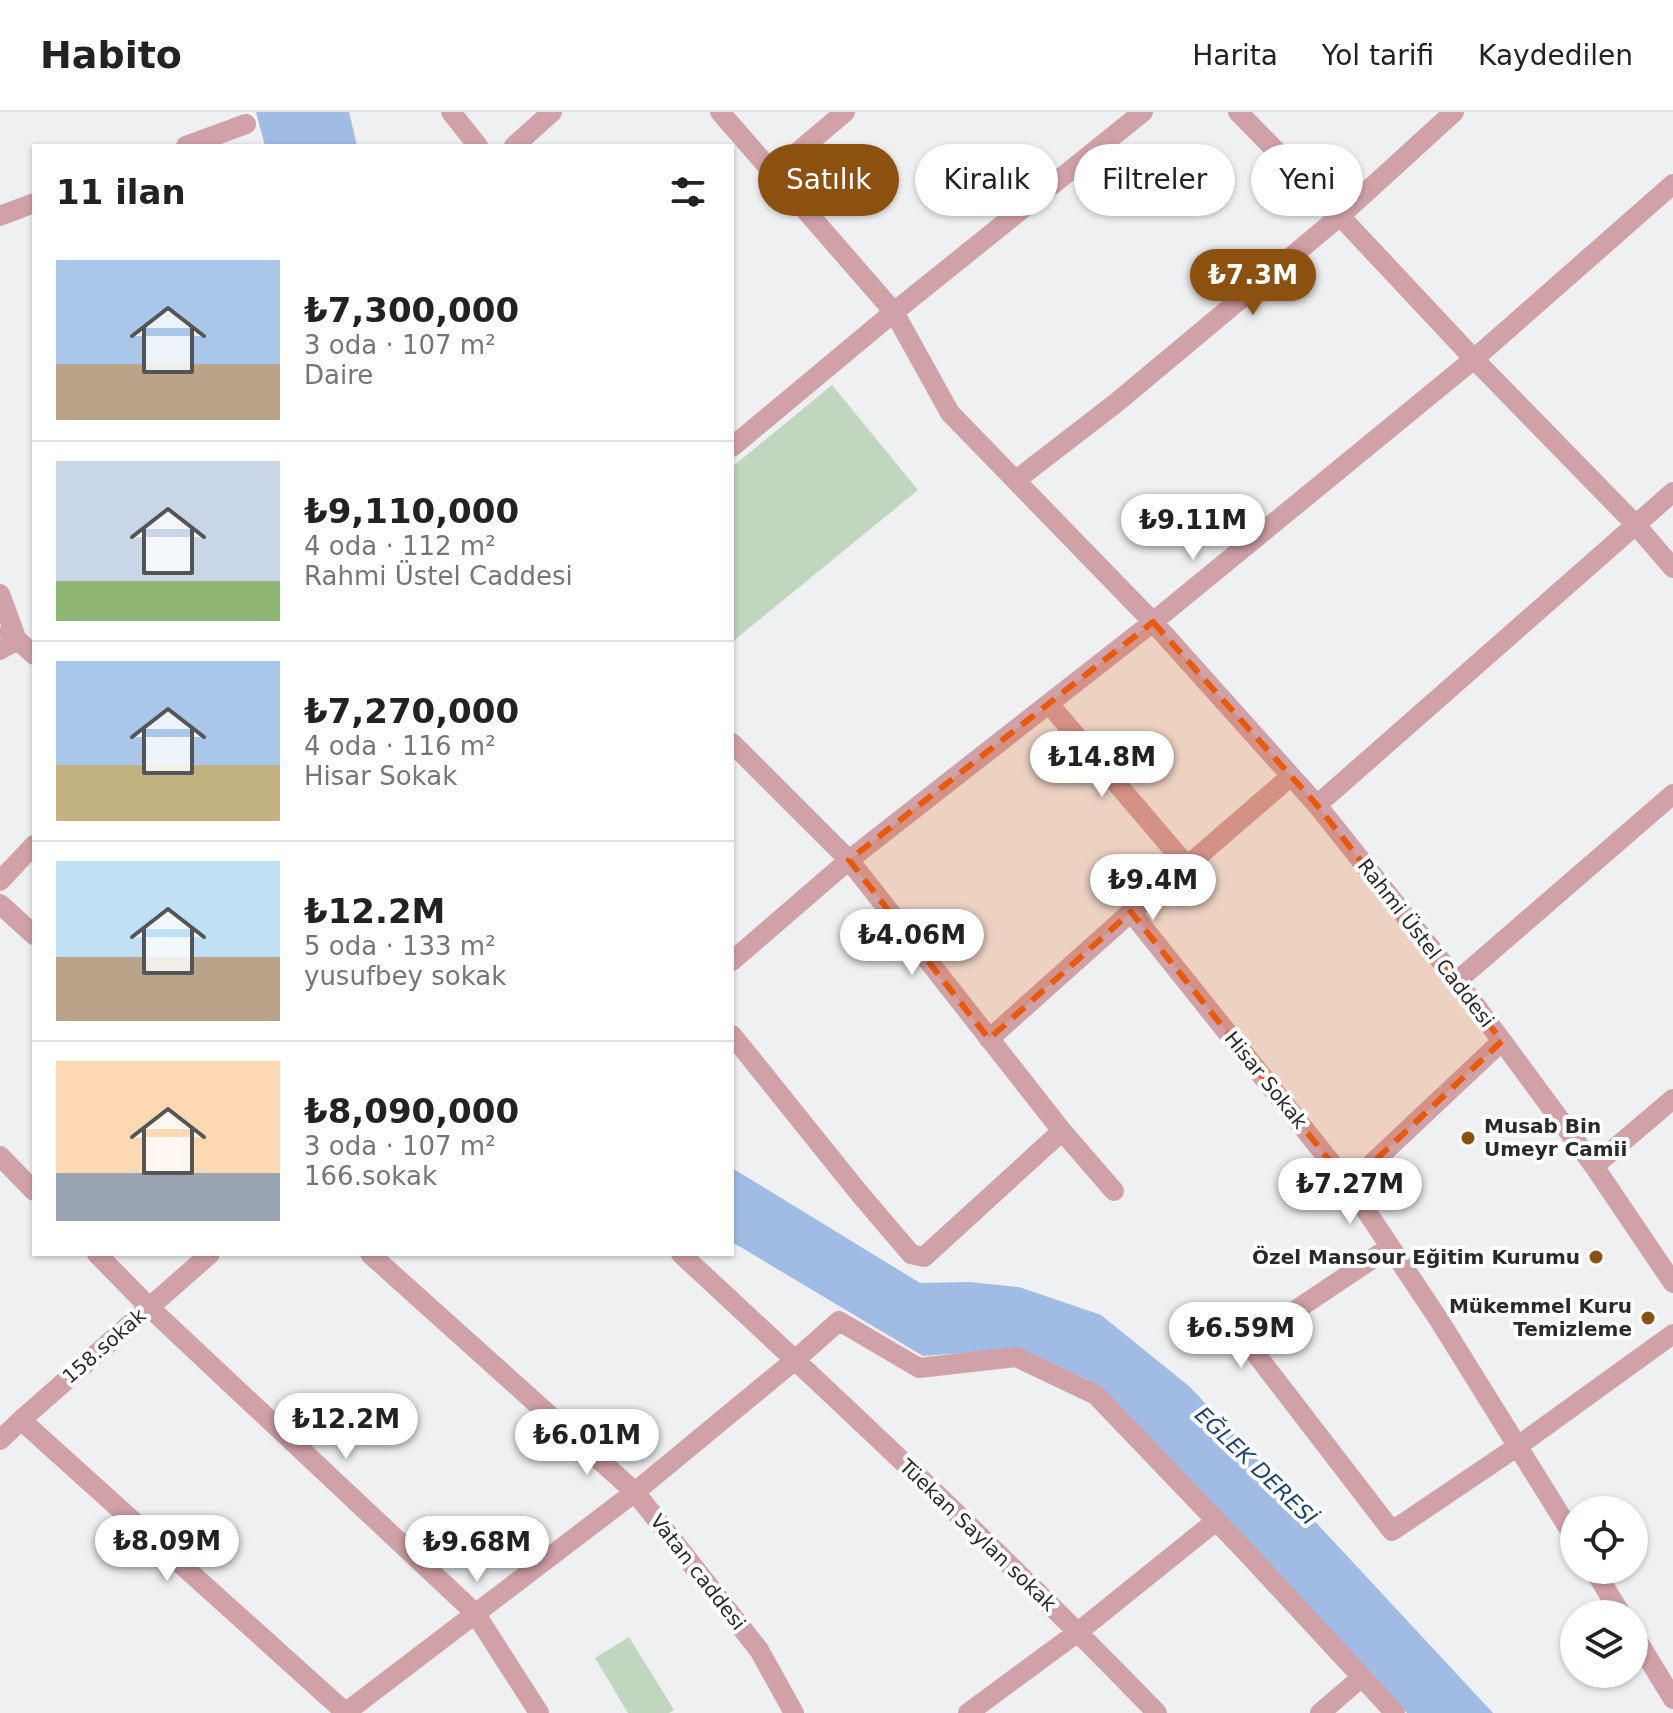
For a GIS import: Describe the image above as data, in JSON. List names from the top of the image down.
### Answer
{
  "streets": {
    "street": [
      "Rahmi Üstel Caddesi",
      "Hisar Sokak",
      "158.sokak",
      "Tüekan Saylan sokak",
      "Vatan caddesi"
    ]
  },
  "water": ["EĞLEK DERESİ"],
  "places": ["Musab Bin Umeyr Camii", "Özel Mansour Eğitim Kurumu", "Mükemmel Kuru Temizleme"],
  "page": {
    "header": "Habito",
    "nav": ["Harita", "Yol tarifi", "Kaydedilen"],
    "chip": [
      "Satılık",
      "Kiralık",
      "Filtreler",
      "Yeni"
    ],
    "heading": "11 ilan",
    "list": [
      {
        "name": "₺7,300,000",
        "note": "3 oda · 107 m² · Daire"
      },
      {
        "name": "₺9,110,000",
        "note": "4 oda · 112 m² · Rahmi Üstel Caddesi"
      },
      {
        "name": "₺7,270,000",
        "note": "4 oda · 116 m² · Hisar Sokak"
      },
      {
        "name": "₺12.2M",
        "note": "5 oda · 133 m² · yusufbey sokak"
      },
      {
        "name": "₺8,090,000",
        "note": "3 oda · 107 m² · 166.sokak"
      }
    ],
    "price": [
      "₺7.3M",
      "₺9.11M",
      "₺14.8M",
      "₺9.4M",
      "₺4.06M",
      "₺7.27M",
      "₺6.59M",
      "₺12.2M",
      "₺6.01M",
      "₺8.09M",
      "₺9.68M"
    ]
  }
}
